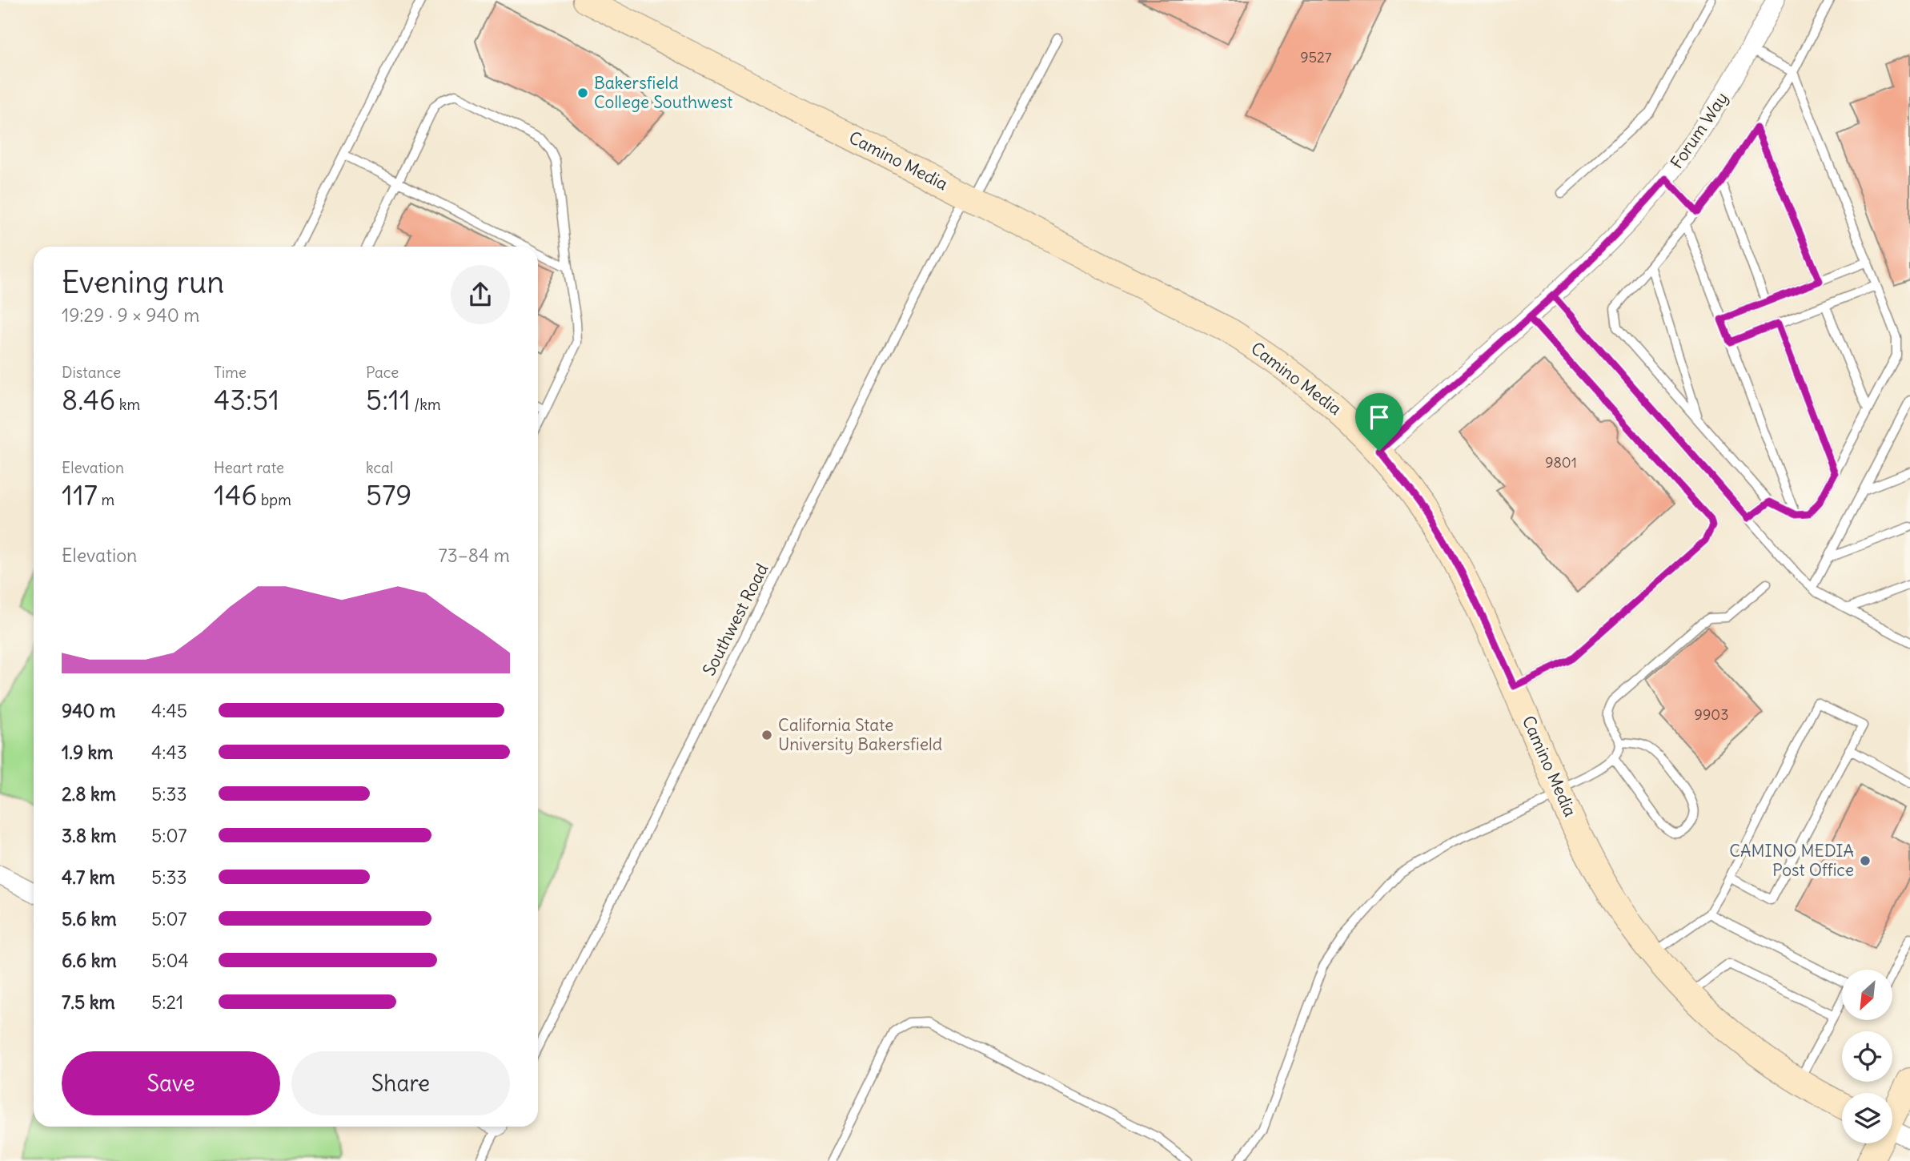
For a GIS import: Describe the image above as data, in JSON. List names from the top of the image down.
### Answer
{
  "streets": {
    "street": ["Forum Way", "Camino Media"],
    "lane": ["Southwest Road"]
  },
  "crossings": [
    ["Forum Way", "Camino Media"],
    ["Camino Media", "Southwest Road"]
  ],
  "places": ["Bakersfield College Southwest", "California State University Bakersfield", "CAMINO MEDIA Post Office"],
  "house_numbers": ["9527", "9801", "9903"],
  "north": "bottom left",
  "page": {
    "heading": ["Evening run", "19:29 · 9 × 940 m"],
    "stats": [
      ["Distance", "8.46 km"],
      ["Time", "43:51"],
      ["Pace", "5:11 /km"],
      ["Elevation", "117 m"],
      ["Heart rate", "146 bpm"],
      ["kcal", "579"]
    ],
    "chart": ["Elevation", "73–84 m"],
    "list": [
      {
        "name": "940 m",
        "note": "4:45"
      },
      {
        "name": "1.9 km",
        "note": "4:43"
      },
      {
        "name": "2.8 km",
        "note": "5:33"
      },
      {
        "name": "3.8 km",
        "note": "5:07"
      },
      {
        "name": "4.7 km",
        "note": "5:33"
      },
      {
        "name": "5.6 km",
        "note": "5:07"
      },
      {
        "name": "6.6 km",
        "note": "5:04"
      },
      {
        "name": "7.5 km",
        "note": "5:21"
      }
    ],
    "buttons": ["Save", "Share"]
  }
}
